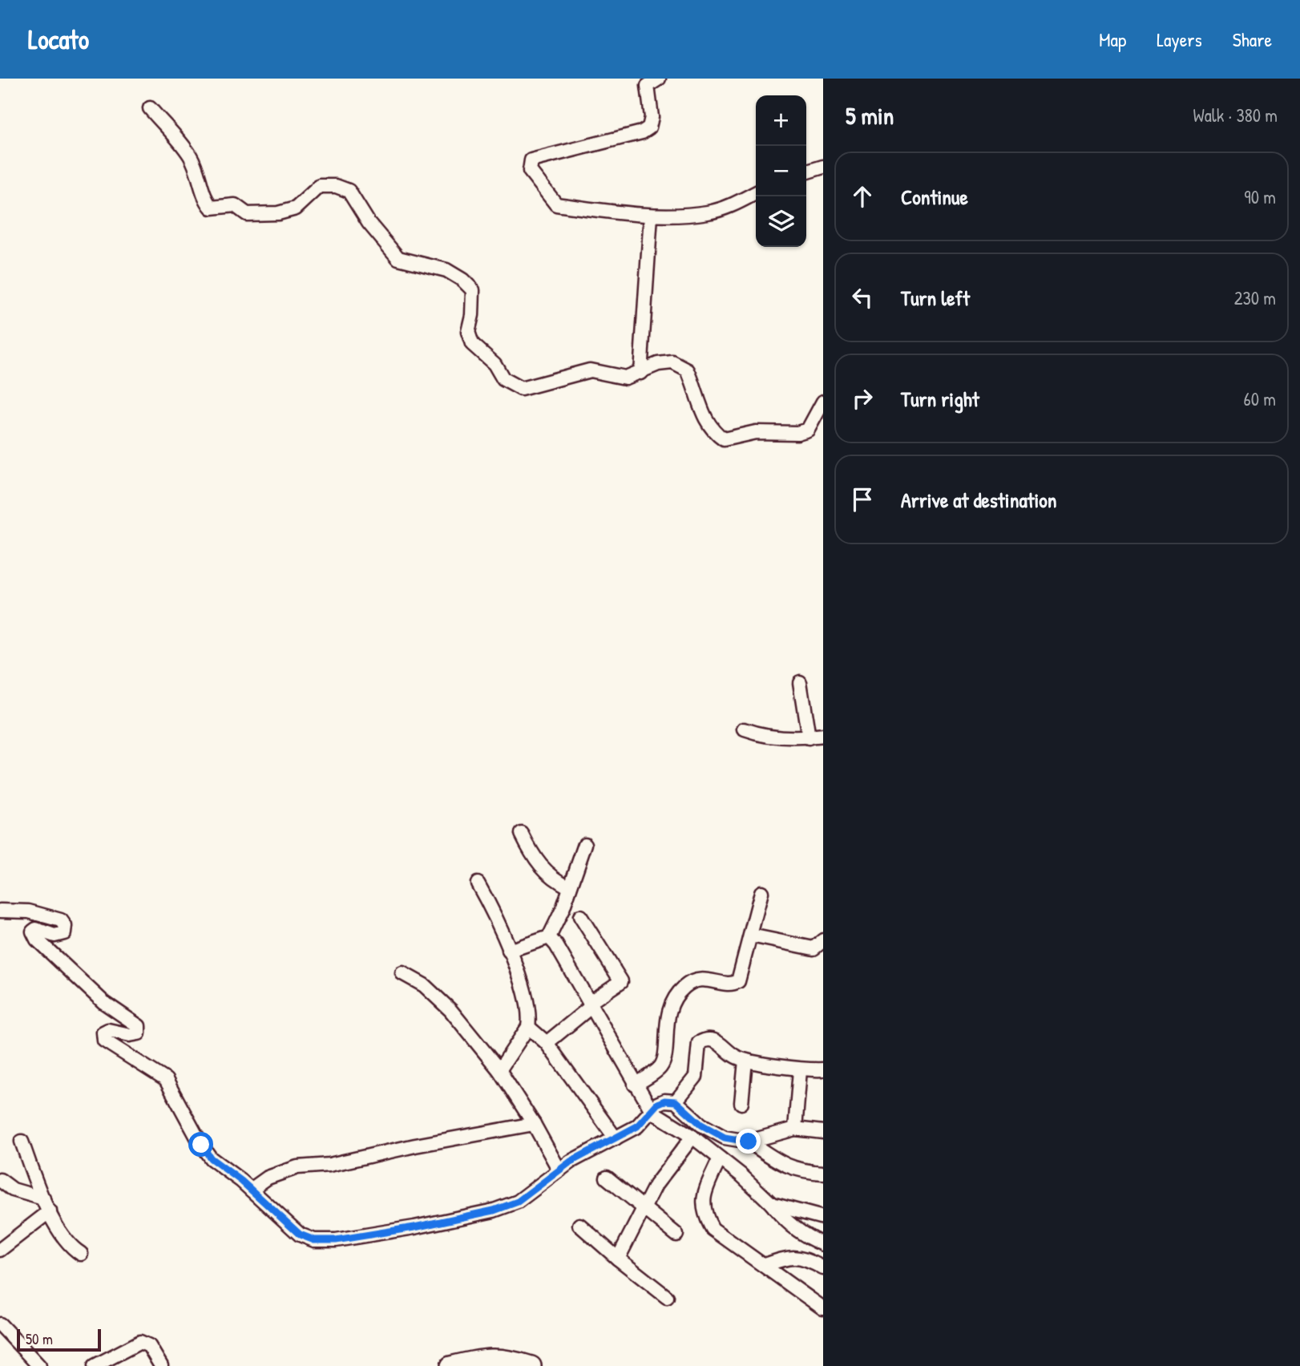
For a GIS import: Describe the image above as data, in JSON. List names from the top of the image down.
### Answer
{
  "scale_bar": "50 m",
  "page": {
    "header": "Locato",
    "nav": ["Map", "Layers", "Share"],
    "heading": ["5 min", "Walk · 380 m"],
    "map_buttons": ["+", "−"],
    "list": [
      ["Continue", "90 m"],
      ["Turn left", "230 m"],
      ["Turn right", "60 m"],
      "Arrive at destination"
    ],
    "scale": "50 m"
  }
}
